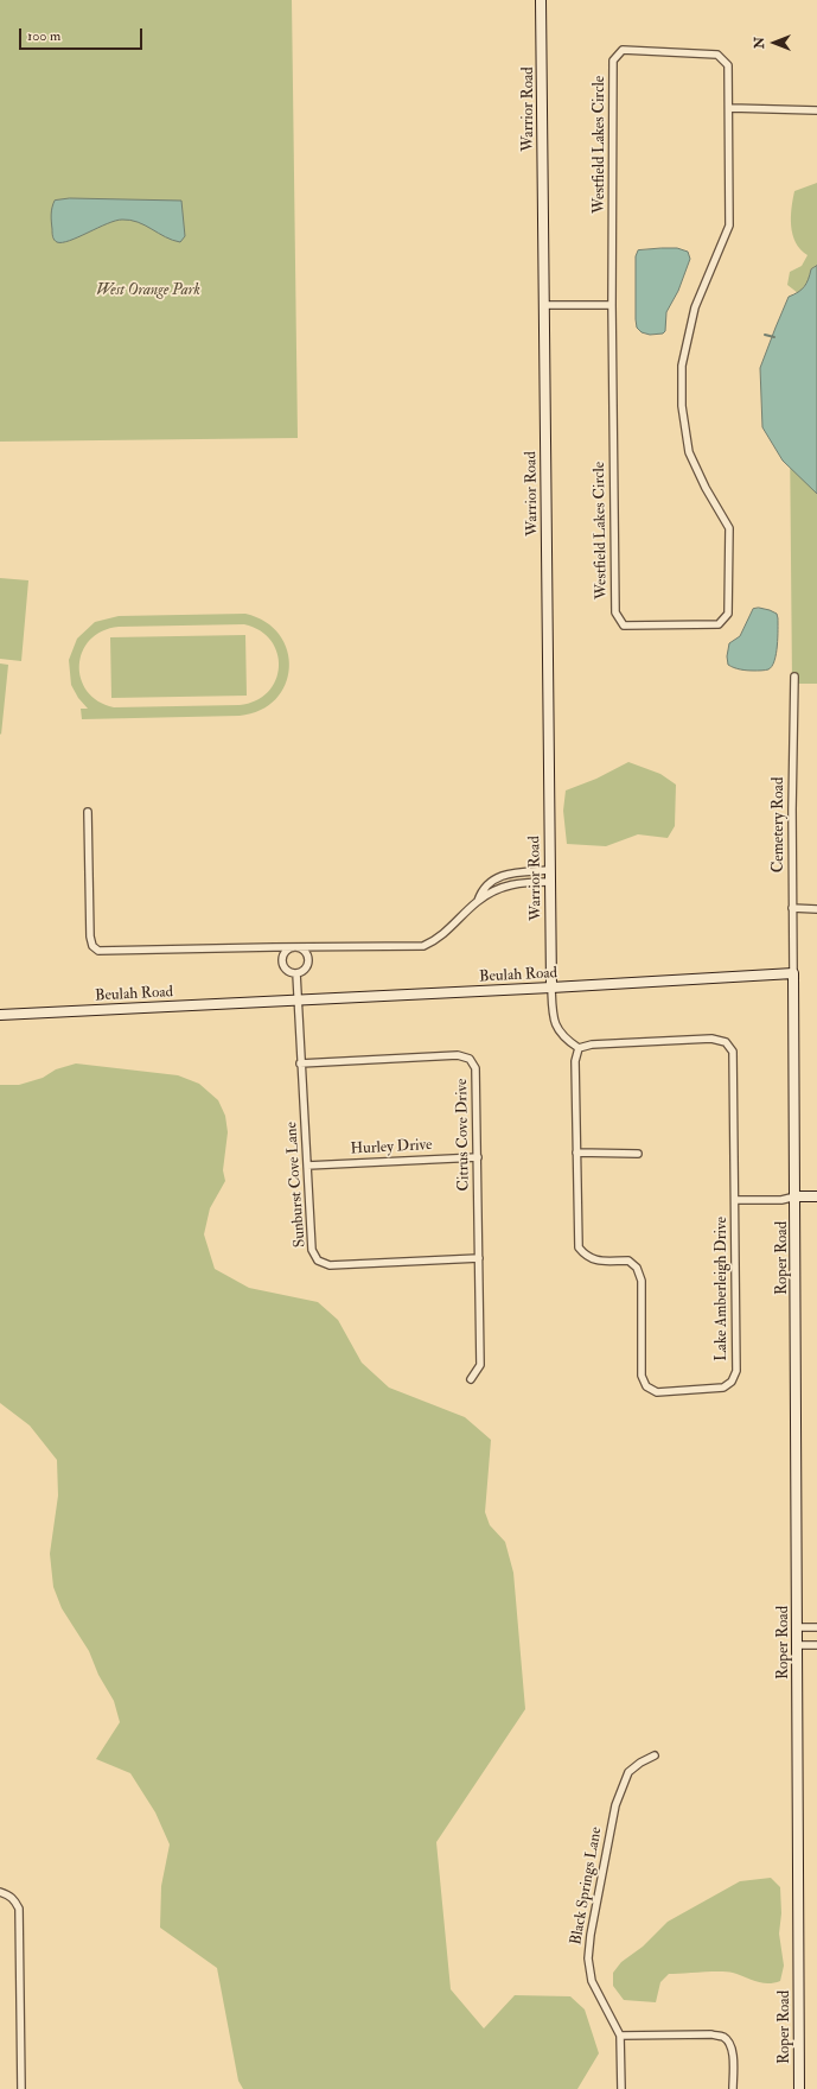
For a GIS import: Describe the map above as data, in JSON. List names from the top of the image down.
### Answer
{
  "streets": {
    "street": [
      "Warrior Road",
      "Westfield Lakes Circle",
      "Cemetery Road",
      "Beulah Road",
      "Citrus Cove Drive",
      "Hurley Drive",
      "Sunburst Cove Lane",
      "Roper Road",
      "Lake Amberleigh Drive",
      "Black Springs Lane"
    ]
  },
  "crossings": [
    ["Warrior Road", "Beulah Road"],
    ["Cemetery Road", "Beulah Road"],
    ["Beulah Road", "Sunburst Cove Lane"],
    ["Citrus Cove Drive", "Hurley Drive"],
    ["Citrus Cove Drive", "Sunburst Cove Lane"],
    ["Hurley Drive", "Sunburst Cove Lane"]
  ],
  "parks": ["West Orange Park"],
  "scale_bar": "100 m",
  "north": "left"
}
